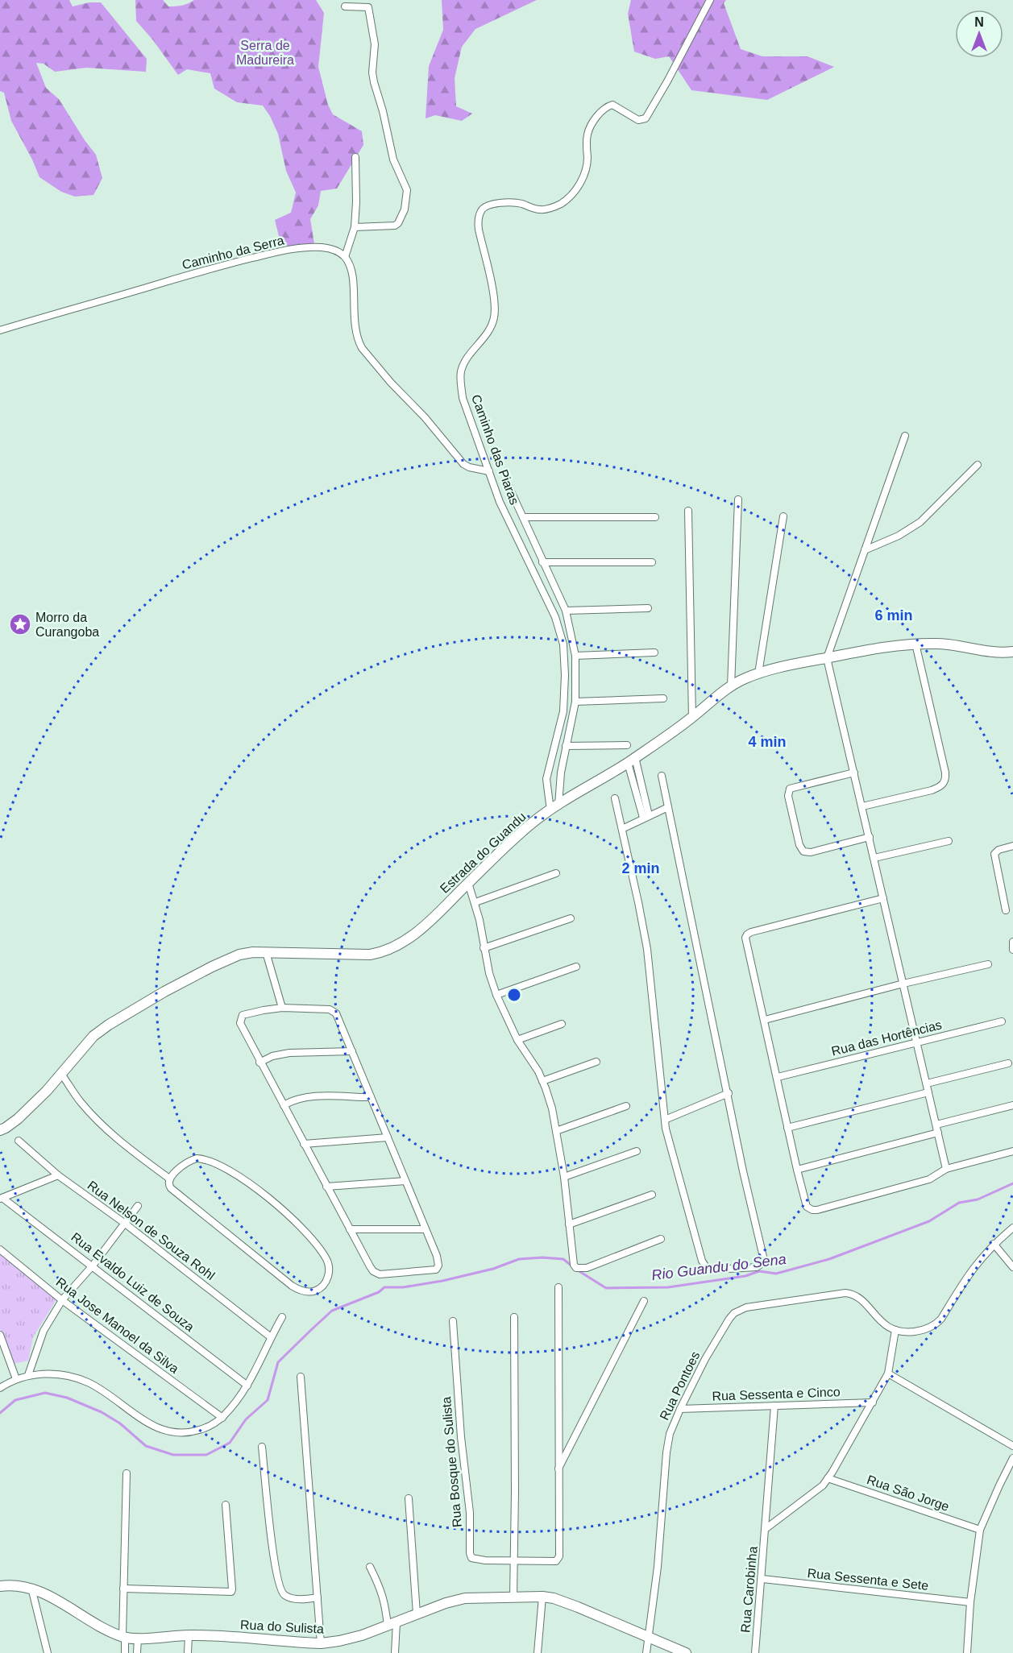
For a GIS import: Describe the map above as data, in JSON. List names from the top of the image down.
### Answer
{
  "streets": {
    "street": [
      "Caminho da Serra",
      "Caminho das Piaras",
      "Estrada do Guandu",
      "Rua das Hortências",
      "Rua Nelson de Souza Rohl",
      "Rua Evaldo Luiz de Souza",
      "Rua Jose Manoel da Silva",
      "Rua Pontoes",
      "Rua Sessenta e Cinco",
      "Rua Bosque do Sulista",
      "Rua São Jorge",
      "Rua Sessenta e Sete",
      "Rua Carobinha",
      "Rua do Sulista"
    ]
  },
  "crossings": [
    ["Caminho das Piaras", "Estrada do Guandu"],
    ["Rua Pontoes", "Rua Sessenta e Cinco"],
    ["Rua Pontoes", "Rua do Sulista"],
    ["Rua Sessenta e Cinco", "Rua Carobinha"],
    ["Rua Sessenta e Sete", "Rua Carobinha"]
  ],
  "water": ["Rio Guandu do Sena"],
  "parks": ["Serra de Madureira"],
  "places": {
    "place": ["Morro da Curangoba"]
  },
  "north": "top",
  "rings": ["6 min", "4 min", "2 min"]
}
